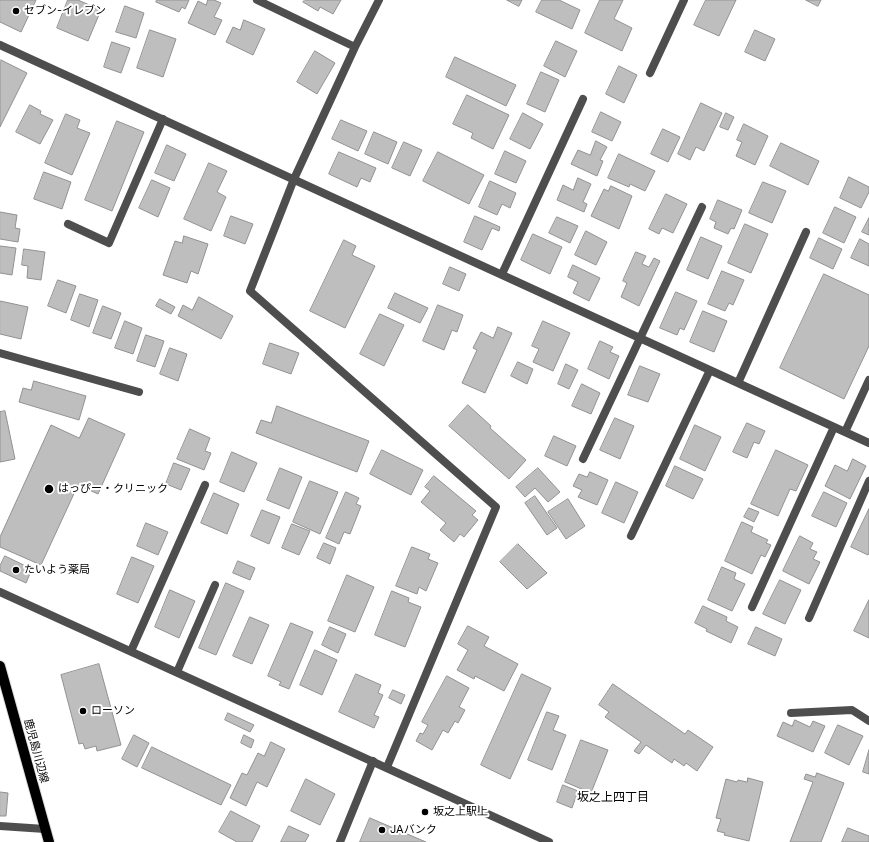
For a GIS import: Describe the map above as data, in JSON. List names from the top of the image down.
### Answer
{
  "streets": {
    "main road": ["鹿児島川辺線"]
  },
  "districts": ["坂之上四丁目"],
  "places": [
    "セブン-イレブン",
    "はっぴー・クリニック",
    "たいよう薬局",
    "ローソン",
    "坂之上駅上",
    "JAバンク"
  ]
}
